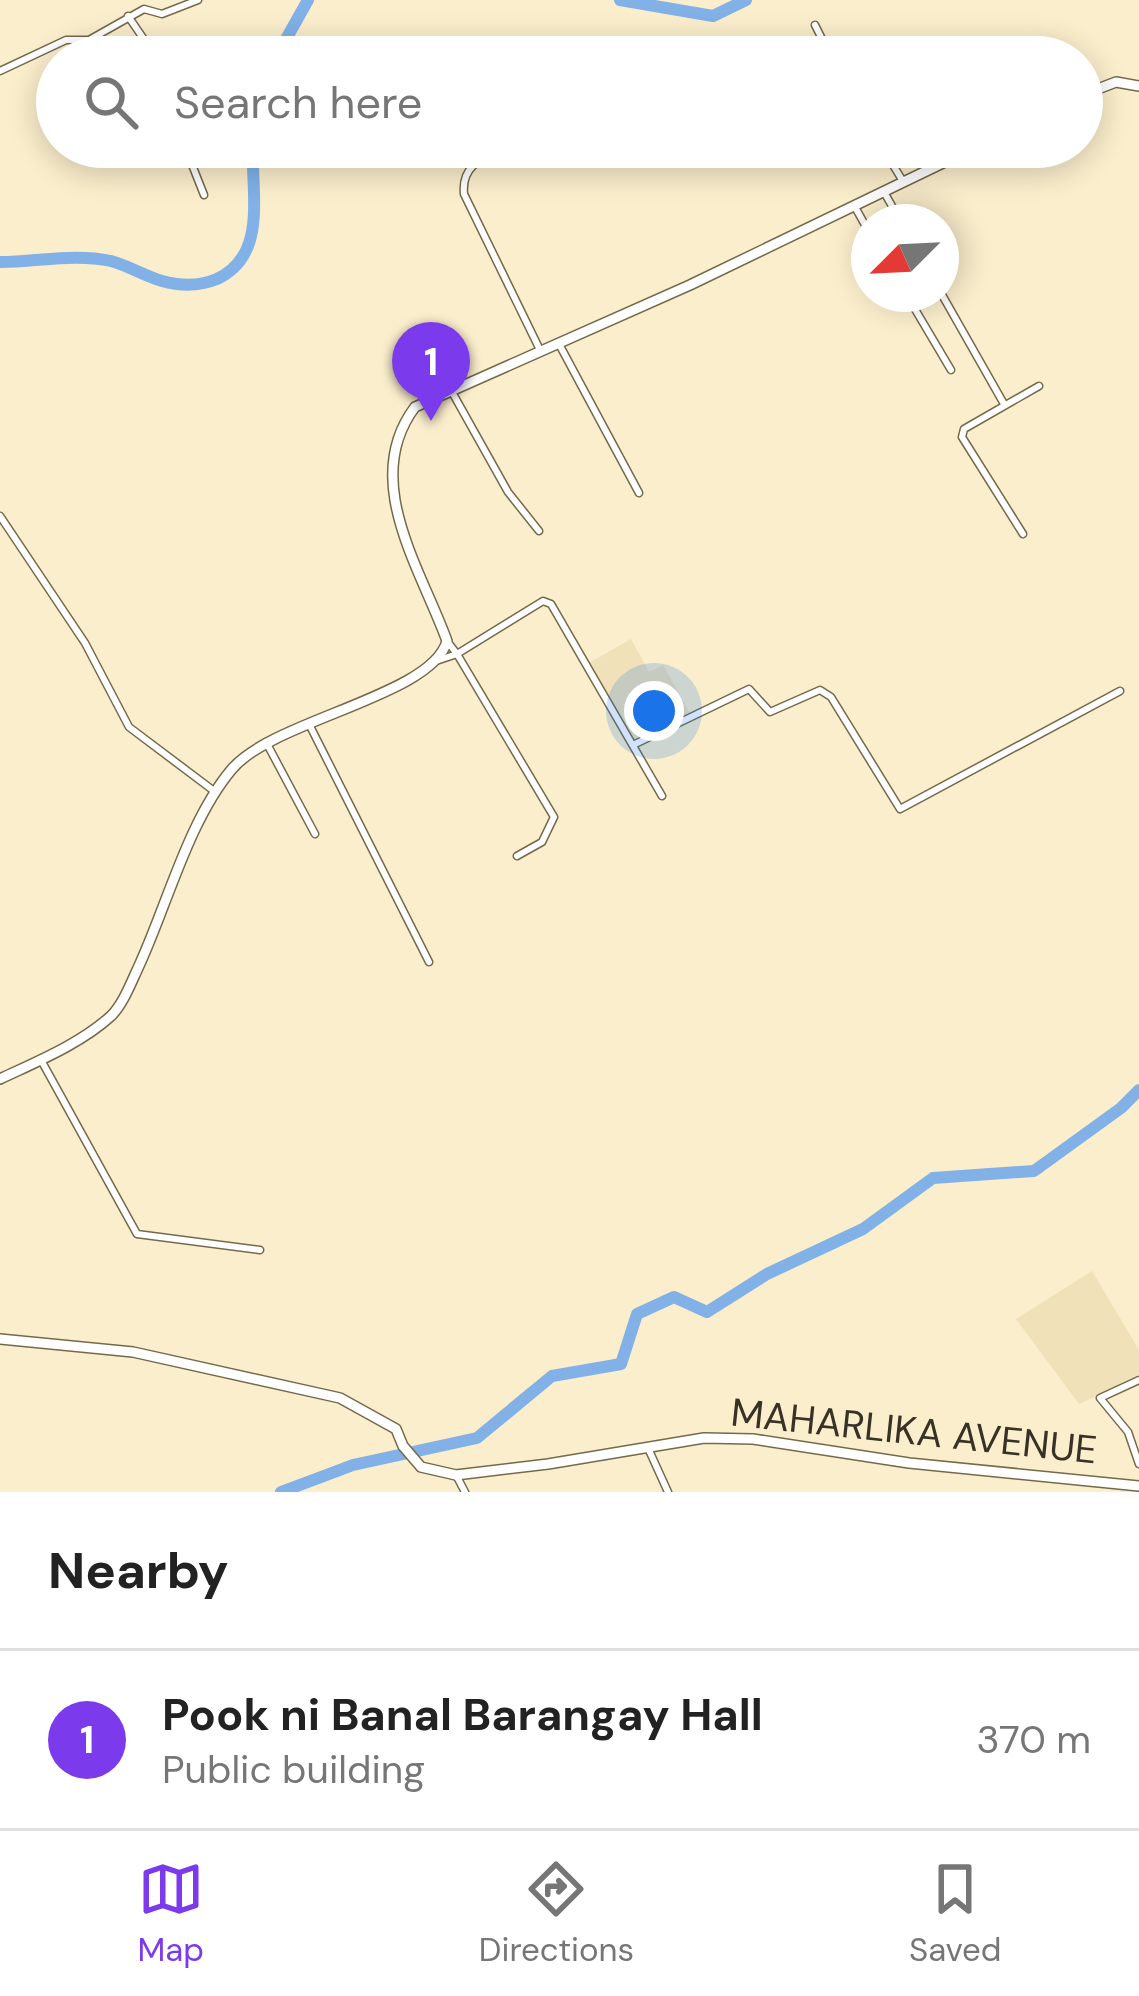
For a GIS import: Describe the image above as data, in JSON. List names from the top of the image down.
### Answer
{
  "streets": {
    "street": ["MAHARLIKA AVENUE"]
  },
  "north": "bottom left",
  "page": {
    "search": "Search here",
    "pins": "1",
    "heading": "Nearby",
    "list": [
      {
        "mark": "1",
        "name": "Pook ni Banal Barangay Hall",
        "note": "Public building",
        "value": "370 m"
      }
    ],
    "nav": ["Map", "Directions", "Saved"]
  }
}
